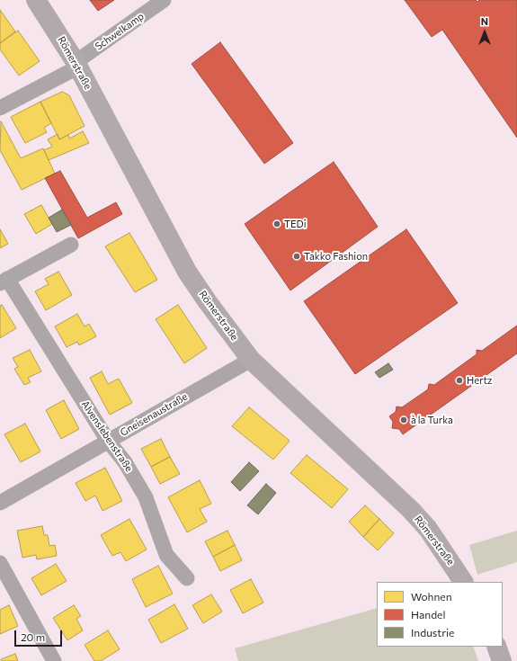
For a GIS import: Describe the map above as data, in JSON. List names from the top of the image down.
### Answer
{
  "streets": {
    "main road": ["Römerstraße"],
    "street": ["Schwelkamp", "Gneisenaustraße", "Alvenslebenstraße"]
  },
  "crossings": [
    ["Schwelkamp", "Römerstraße"],
    ["Römerstraße", "Gneisenaustraße"],
    ["Gneisenaustraße", "Alvenslebenstraße"]
  ],
  "places": [
    "TEDi",
    "Takko Fashion",
    "Hertz",
    "à la Turka"
  ],
  "legend": ["Wohnen", "Handel", "Industrie"],
  "scale_bar": "20 m",
  "north": "top"
}
